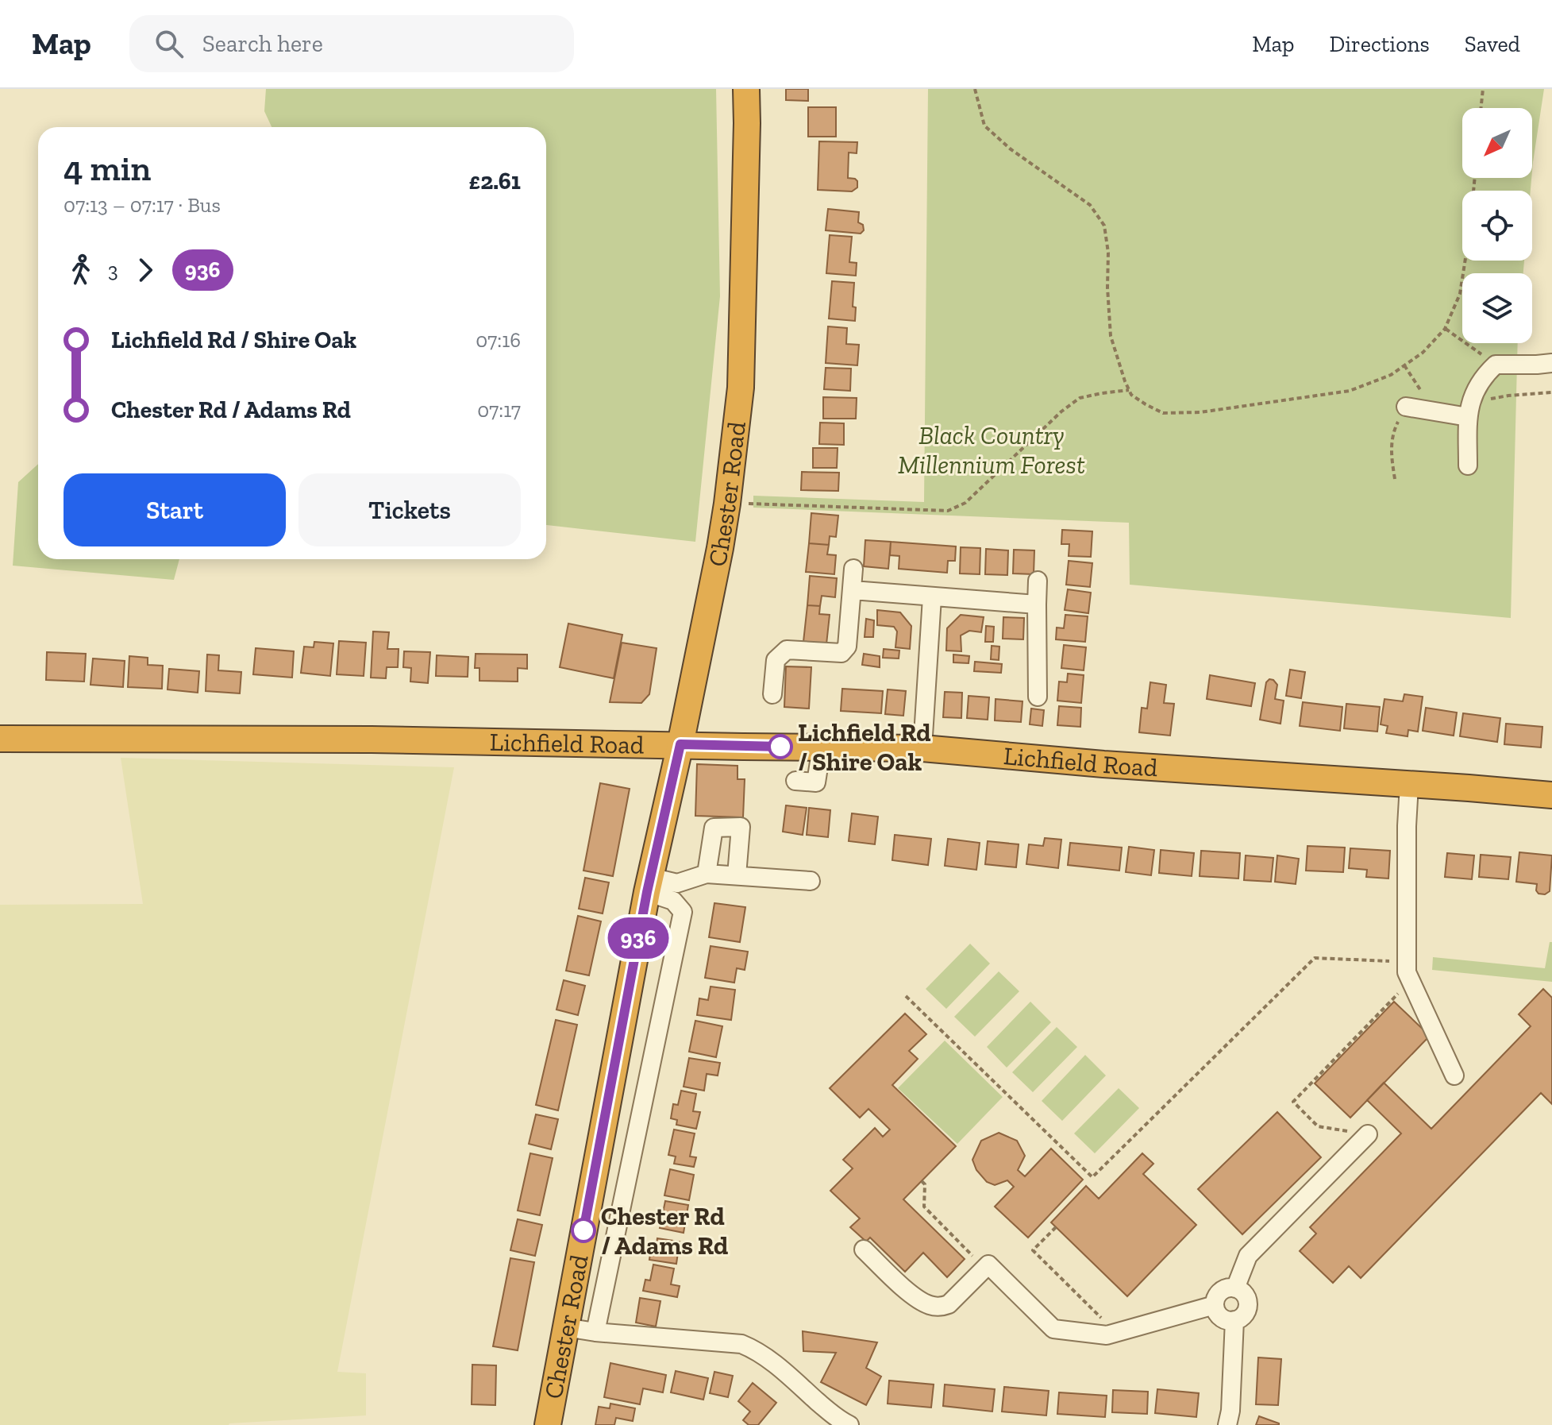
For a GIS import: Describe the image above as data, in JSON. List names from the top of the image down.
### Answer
{
  "streets": {
    "highway": ["Chester Road", "Lichfield Road"]
  },
  "crossings": [
    ["Chester Road", "Lichfield Road"]
  ],
  "parks": ["Black Country Millennium Forest"],
  "places": ["Lichfield Rd / Shire Oak", "Chester Rd / Adams Rd"],
  "lines": ["bus line 936"],
  "north": "bottom left",
  "page": {
    "header": "Map",
    "search": "Search here",
    "nav": ["Map", "Directions", "Saved"],
    "on_map": "936",
    "heading": ["4 min", "07:13 – 07:17 · Bus", "£2.61"],
    "legs": ["3", "936"],
    "list": [
      {
        "name": "Lichfield Rd / Shire Oak",
        "value": "07:16"
      },
      {
        "name": "Chester Rd / Adams Rd",
        "value": "07:17"
      }
    ],
    "buttons": ["Start", "Tickets"]
  }
}
